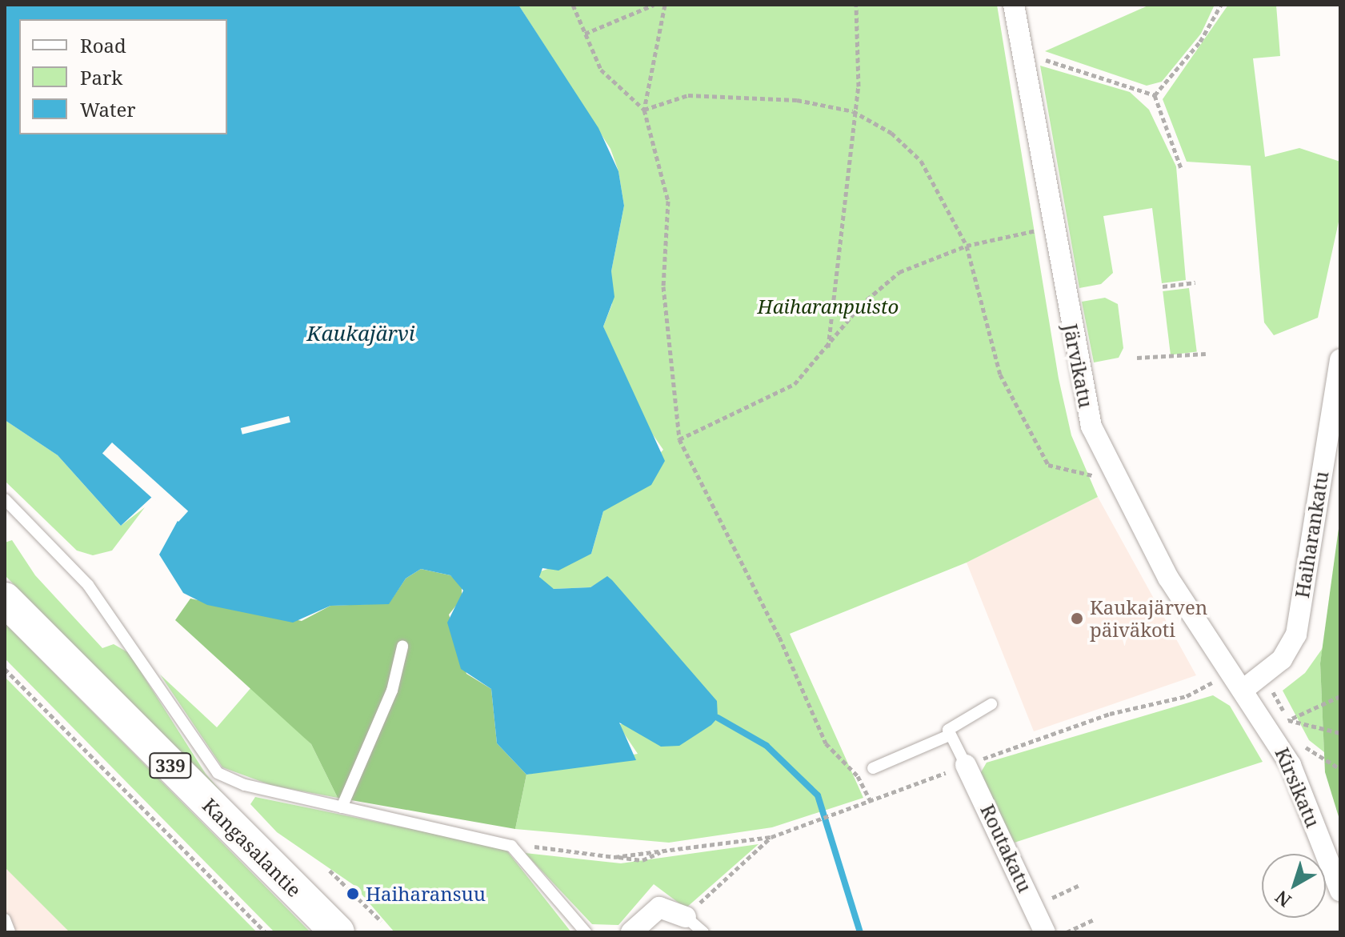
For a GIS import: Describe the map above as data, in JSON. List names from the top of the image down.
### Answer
{
  "streets": {
    "main road": ["339", "Kangasalantie"],
    "street": [
      "Järvikatu",
      "Haiharankatu",
      "Kirsikatu",
      "Routakatu"
    ]
  },
  "crossings": [
    ["Järvikatu", "Haiharankatu"],
    ["Järvikatu", "Kirsikatu"],
    ["Haiharankatu", "Kirsikatu"]
  ],
  "water": ["Kaukajärvi"],
  "parks": ["Haiharanpuisto"],
  "places": ["Kaukajärven päiväkoti", "Haiharansuu"],
  "legend": ["Road", "Park", "Water"],
  "north": "bottom left"
}
